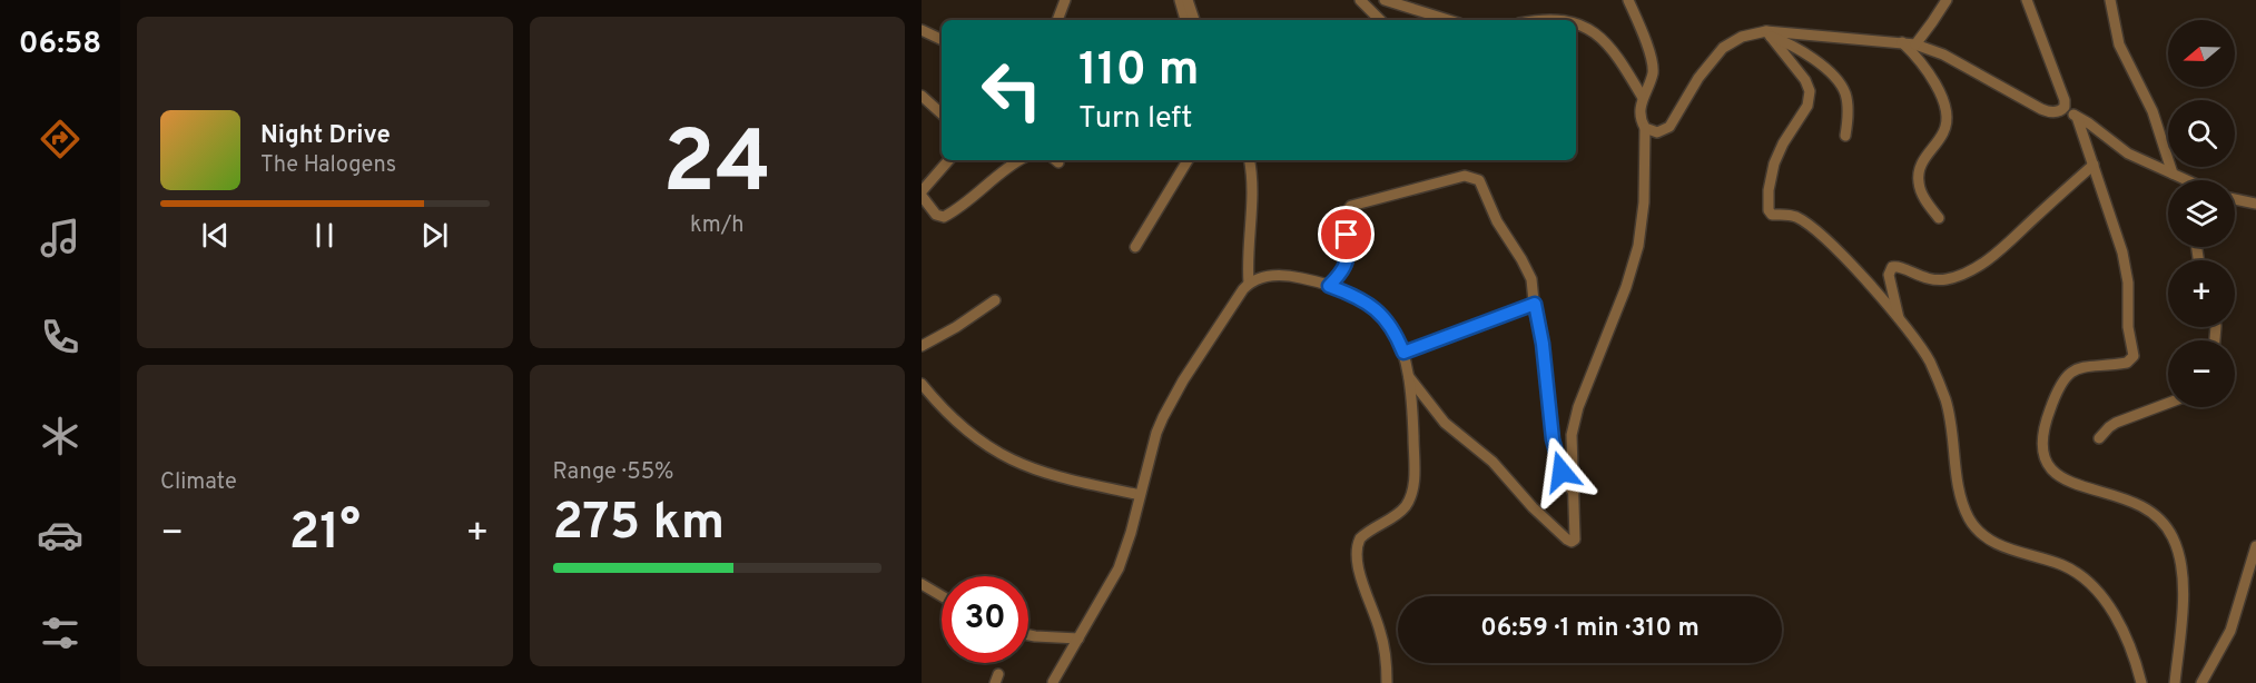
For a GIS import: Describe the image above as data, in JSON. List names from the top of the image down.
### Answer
{
  "north": "left",
  "page": {
    "tabs": "06:58",
    "tile": [
      ["24", "km/h"],
      "Climate",
      ["Range · 55%", "275 km"]
    ],
    "map_buttons": ["+", "−"],
    "turn": ["110 m", "Turn left"],
    "song": ["Night Drive", "The Halogens"],
    "heat": ["−", "21°", "+"],
    "limit": "30",
    "trip": "06:59 · 1 min · 310 m"
  }
}
